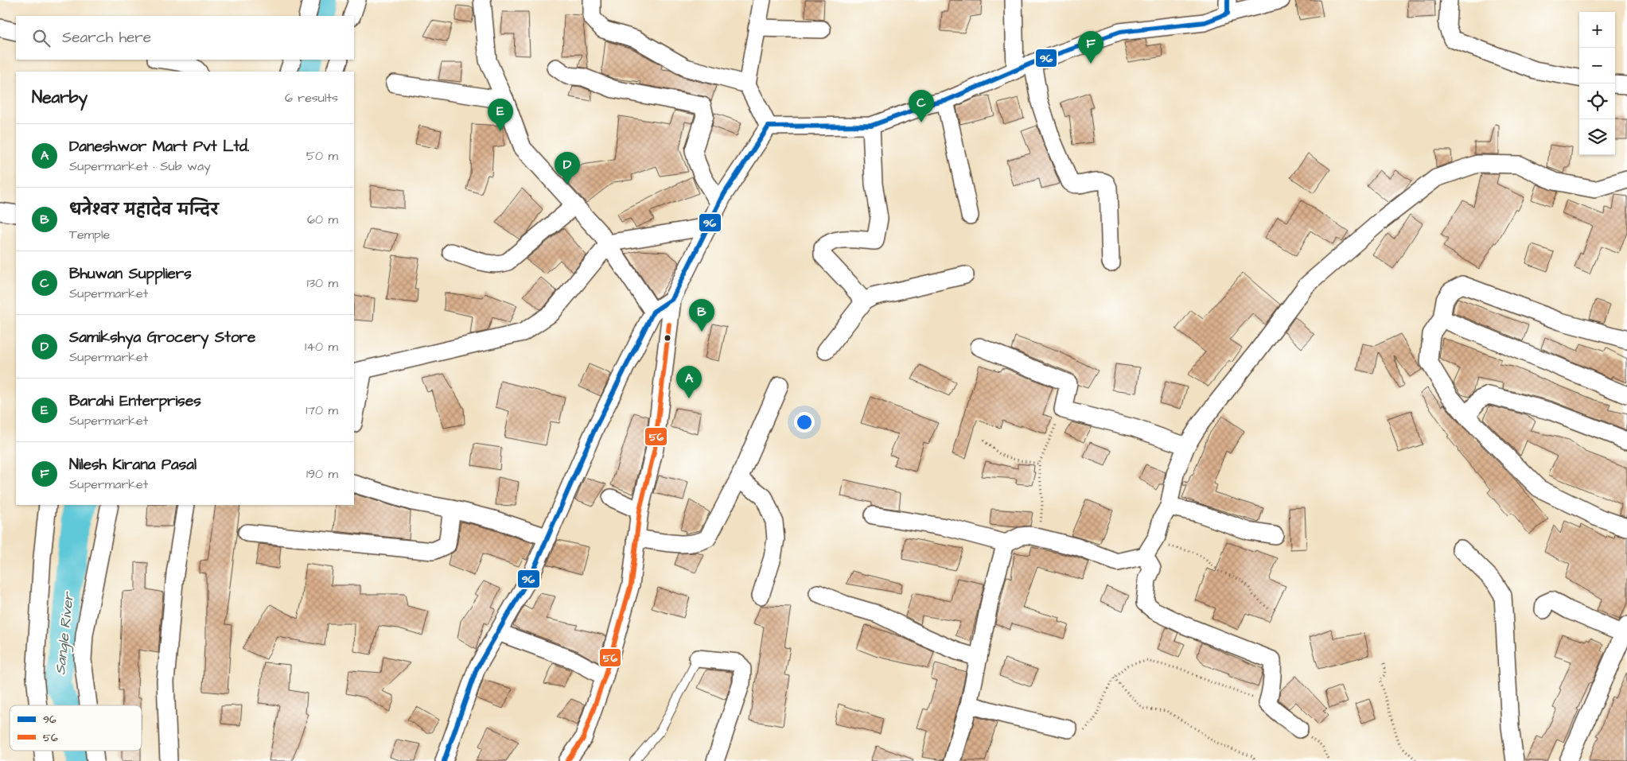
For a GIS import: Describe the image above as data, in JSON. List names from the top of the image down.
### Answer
{
  "water": ["Sangle River"],
  "lines": ["transit line 96", "transit line 56"],
  "legend": ["96", "56"],
  "page": {
    "map_buttons": ["+", "−"],
    "search": "Search here",
    "pins": [
      "F",
      "C",
      "E",
      "D",
      "B",
      "A"
    ],
    "heading": ["Nearby", "6 results"],
    "list": [
      {
        "mark": "A",
        "name": "Daneshwor Mart Pvt Ltd.",
        "note": "Supermarket · Sub way",
        "value": "50 m"
      },
      {
        "mark": "B",
        "name": "धनेश्वर महादेव मन्दिर",
        "note": "Temple",
        "value": "60 m"
      },
      {
        "mark": "C",
        "name": "Bhuwan Suppliers",
        "note": "Supermarket",
        "value": "130 m"
      },
      {
        "mark": "D",
        "name": "Samikshya Grocery Store",
        "note": "Supermarket",
        "value": "140 m"
      },
      {
        "mark": "E",
        "name": "Barahi Enterprises",
        "note": "Supermarket",
        "value": "170 m"
      },
      {
        "mark": "F",
        "name": "Nilesh Kirana Pasal",
        "note": "Supermarket",
        "value": "190 m"
      }
    ]
  }
}
